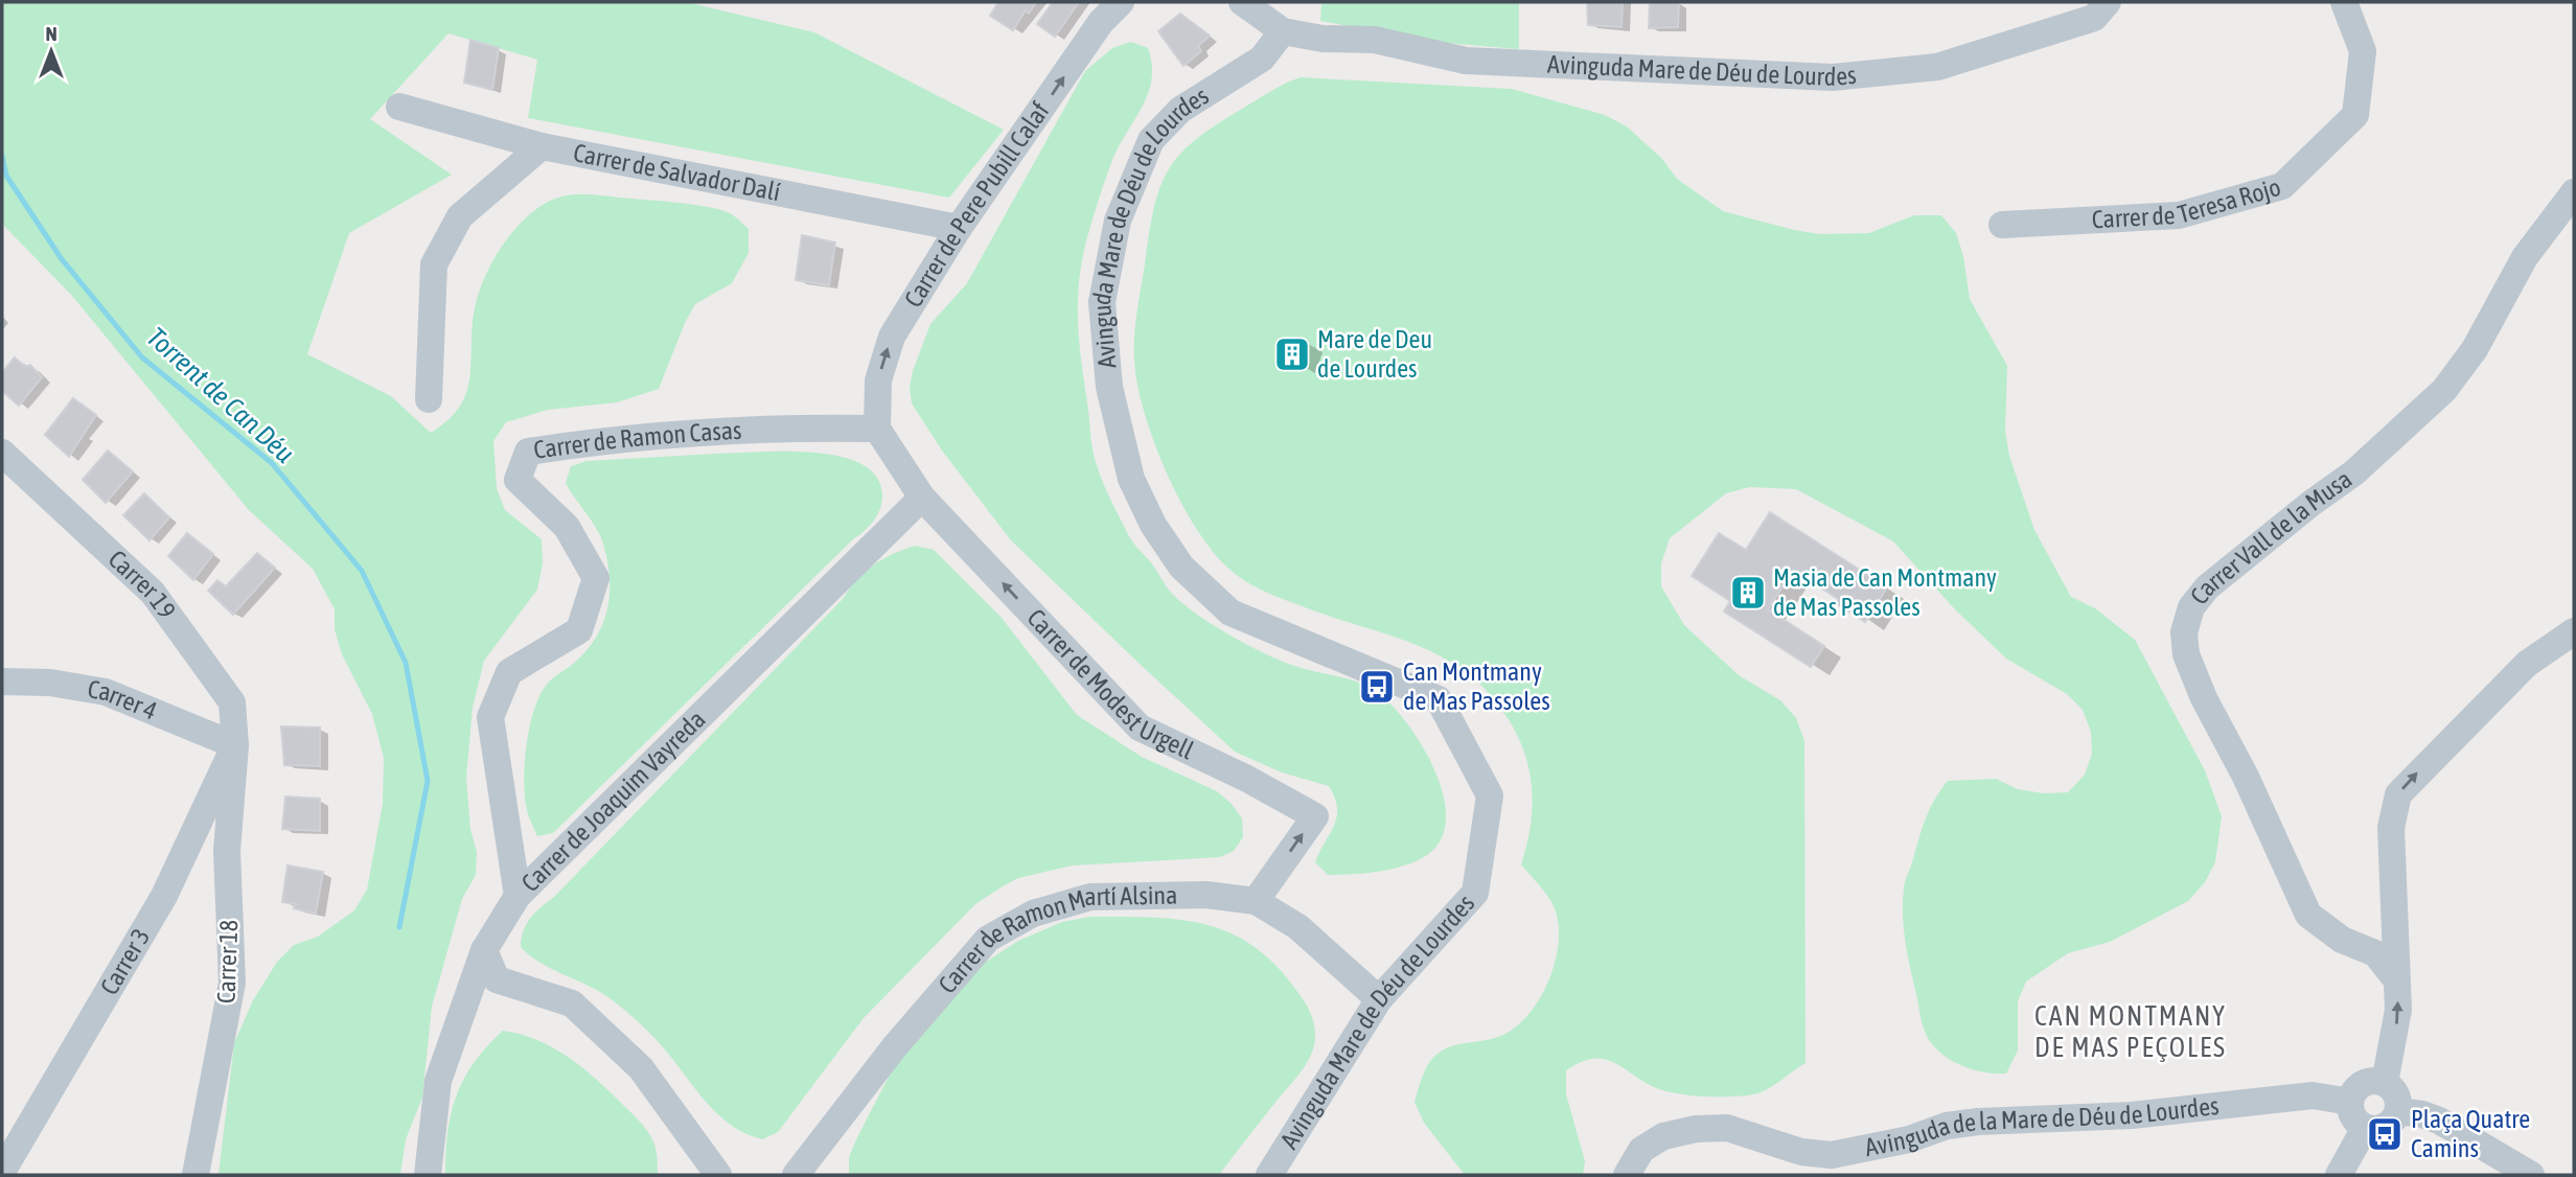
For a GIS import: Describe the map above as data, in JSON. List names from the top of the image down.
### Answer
{
  "streets": {
    "street": [
      "Avinguda Mare de Déu de Lourdes",
      "Carrer de Salvador Dalí",
      "Carrer de Teresa Rojo",
      "Carrer de Pere Pubill Calaf",
      "Carrer de Ramon Casas",
      "Carrer Vall de la Musa",
      "Carrer 19",
      "Carrer de Modest Urgell",
      "Carrer 4",
      "Carrer de Joaquim Vayreda",
      "Carrer de Ramon Martí Alsina",
      "Carrer 3",
      "Carrer 18",
      "Avinguda de la Mare de Déu de Lourdes"
    ]
  },
  "crossings": [
    ["Avinguda Mare de Déu de Lourdes", "Carrer de Ramon Martí Alsina"],
    ["Carrer de Salvador Dalí", "Carrer de Pere Pubill Calaf"],
    ["Carrer de Pere Pubill Calaf", "Carrer de Ramon Casas"],
    ["Carrer de Pere Pubill Calaf", "Carrer de Modest Urgell"],
    ["Carrer de Ramon Casas", "Carrer de Modest Urgell"],
    ["Carrer de Ramon Casas", "Carrer de Joaquim Vayreda"],
    ["Carrer 19", "Carrer 4"],
    ["Carrer 19", "Carrer 3"],
    ["Carrer 19", "Carrer 18"],
    ["Carrer de Modest Urgell", "Carrer de Joaquim Vayreda"],
    ["Carrer de Modest Urgell", "Carrer de Ramon Martí Alsina"],
    ["Carrer 4", "Carrer 3"],
    ["Carrer 4", "Carrer 18"],
    ["Carrer 3", "Carrer 18"]
  ],
  "one_way": ["Carrer de Pere Pubill Calaf", "Carrer de Modest Urgell"],
  "districts": ["CAN MONTMANY DE MAS PEÇOLES"],
  "water": ["Torrent de Can Déu"],
  "places": {
    "building": ["Mare de Deu de Lourdes", "Masia de Can Montmany de Mas Passoles"],
    "bus stop": ["Can Montmany de Mas Passoles", "Plaça Quatre Camins"]
  },
  "north": "top"
}
